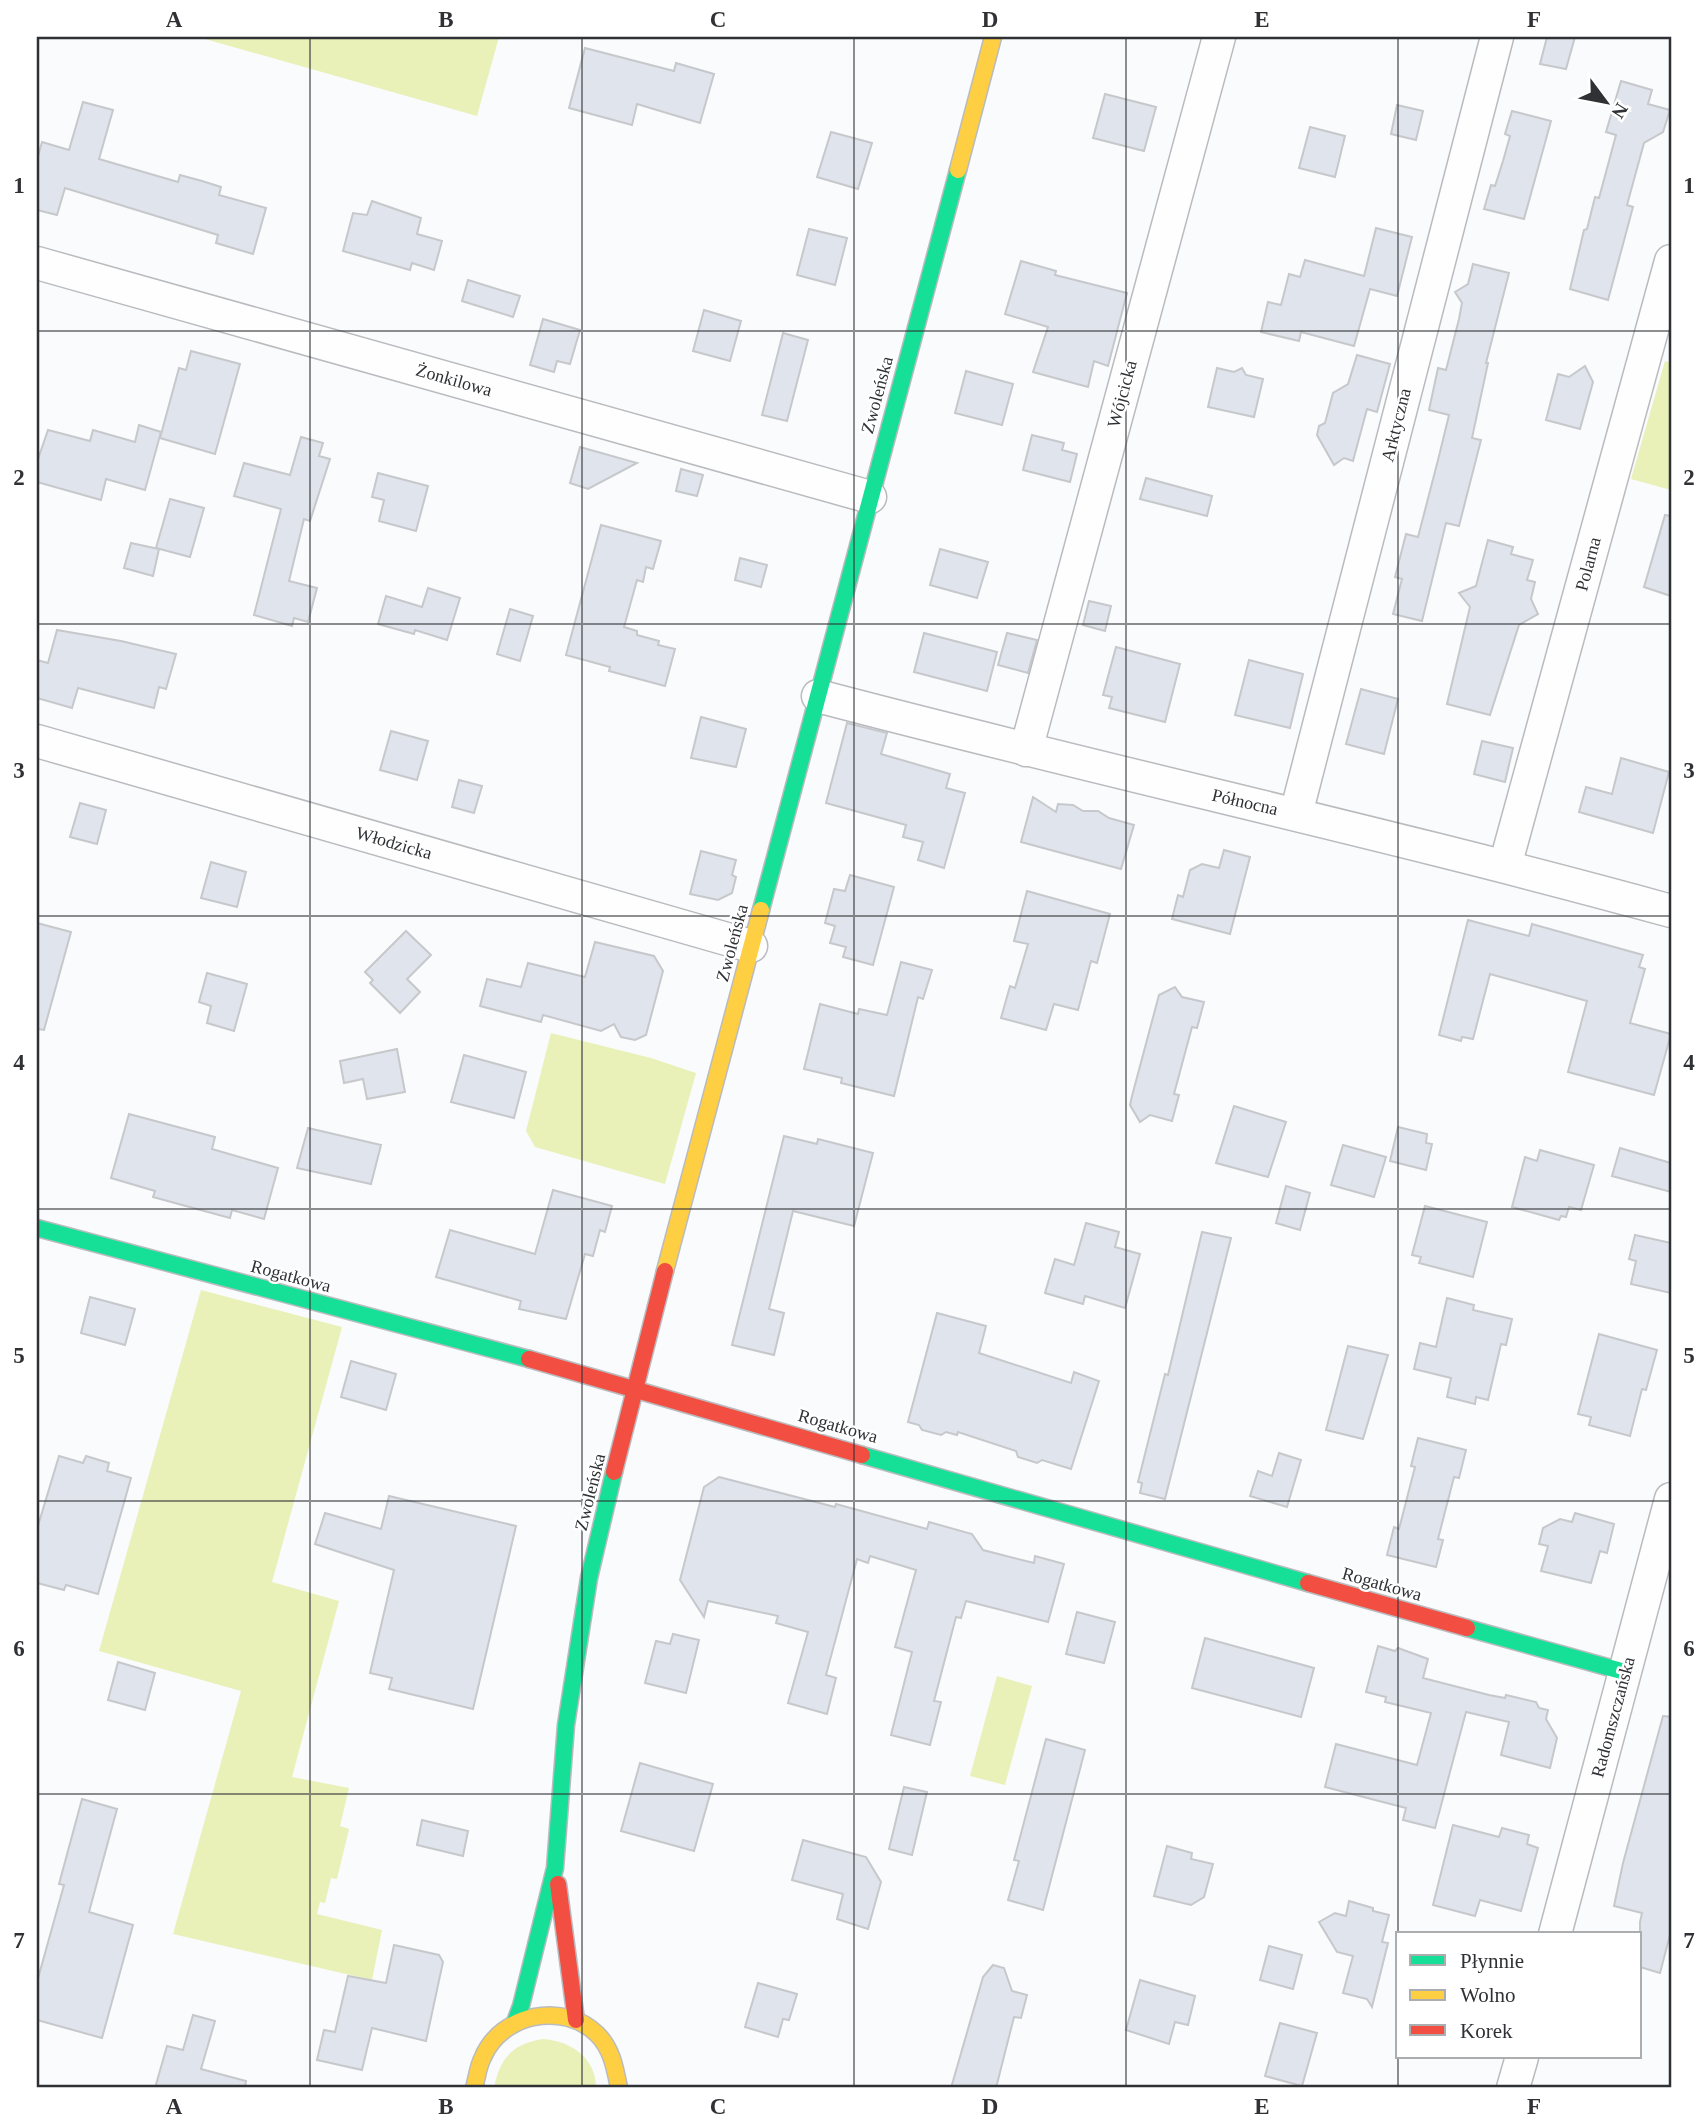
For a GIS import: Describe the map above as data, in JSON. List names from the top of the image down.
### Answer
{
  "streets": {
    "street": [
      "Żonkilowa",
      "Wójcicka",
      "Zwoleńska",
      "Arktyczna",
      "Polarna",
      "Północna",
      "Włodzicka",
      "Rogatkowa",
      "Radomszczańska"
    ]
  },
  "crossings": [
    ["Żonkilowa", "Zwoleńska"],
    ["Wójcicka", "Północna"],
    ["Zwoleńska", "Północna"],
    ["Zwoleńska", "Włodzicka"],
    ["Zwoleńska", "Rogatkowa"],
    ["Arktyczna", "Północna"],
    ["Polarna", "Północna"],
    ["Rogatkowa", "Radomszczańska"]
  ],
  "legend": ["Płynnie", "Wolno", "Korek"],
  "north": "bottom right",
  "grid": {
    "columns": [
      "A",
      "B",
      "C",
      "D",
      "E",
      "F"
    ],
    "rows": [
      "1",
      "2",
      "3",
      "4",
      "5",
      "6",
      "7"
    ]
  }
}
